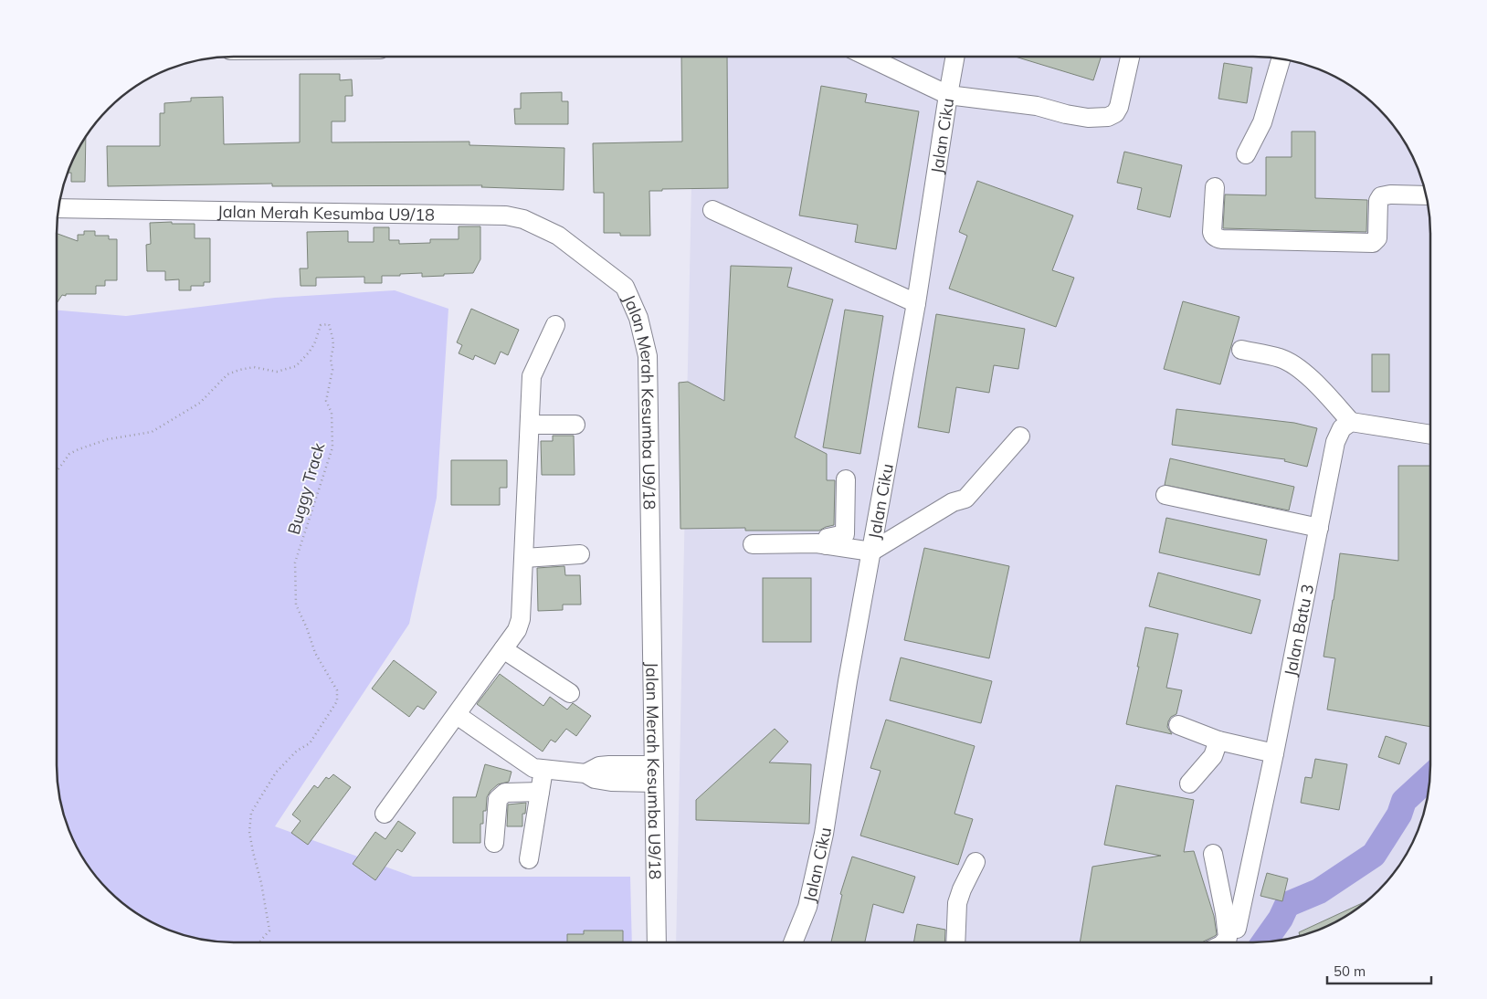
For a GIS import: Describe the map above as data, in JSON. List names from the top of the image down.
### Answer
{
  "streets": {
    "street": ["Jalan Ciku", "Jalan Merah Kesumba U9/18", "Jalan Batu 3"],
    "path": ["Buggy Track"]
  },
  "scale_bar": "50 m"
}
